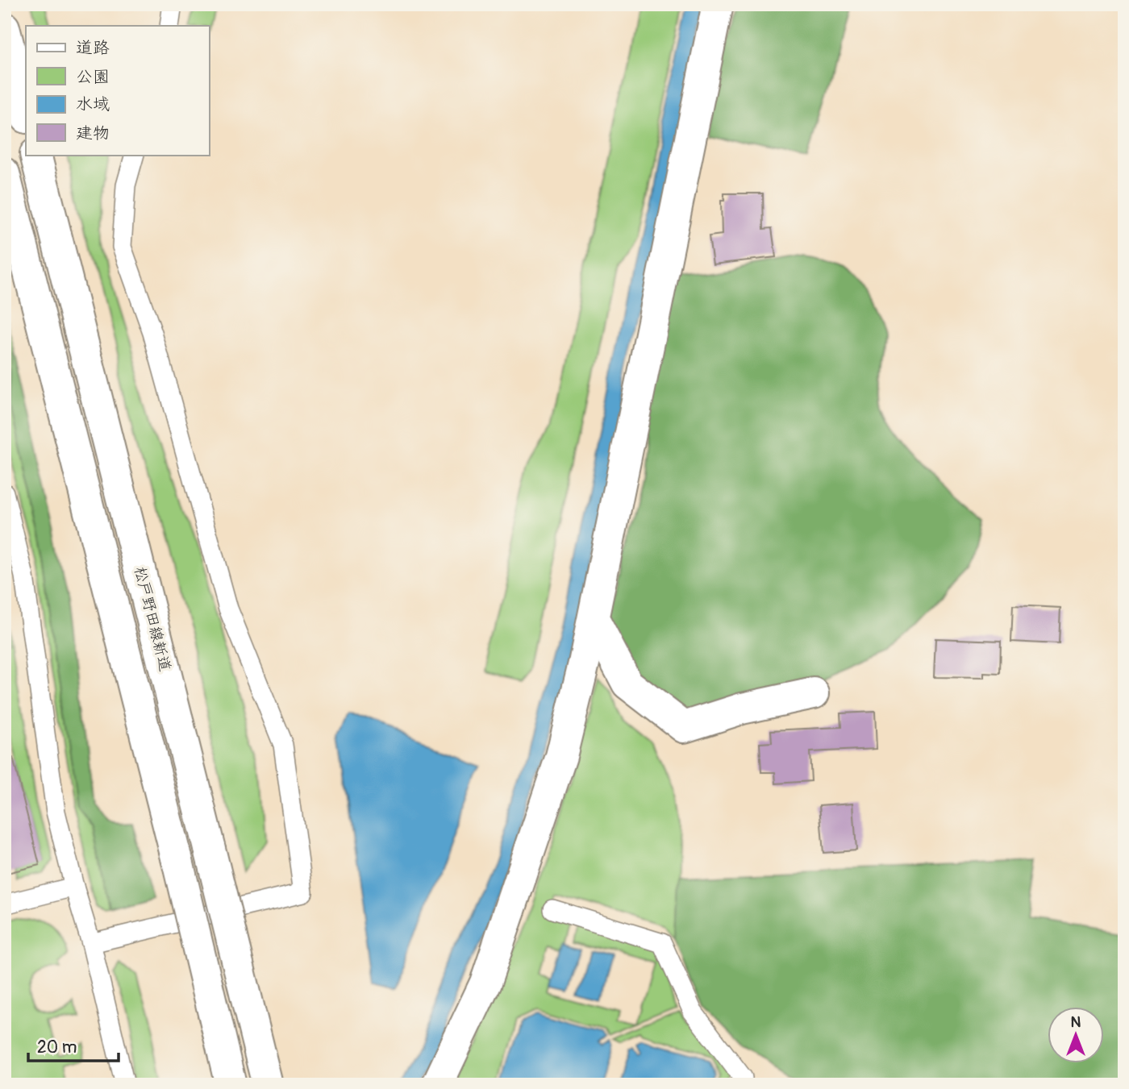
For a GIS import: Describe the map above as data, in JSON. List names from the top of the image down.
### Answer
{
  "streets": {
    "main road": ["松戸野田線新道"]
  },
  "legend": [
    "道路",
    "公園",
    "水域",
    "建物"
  ],
  "scale_bar": "20 m",
  "north": "top"
}
